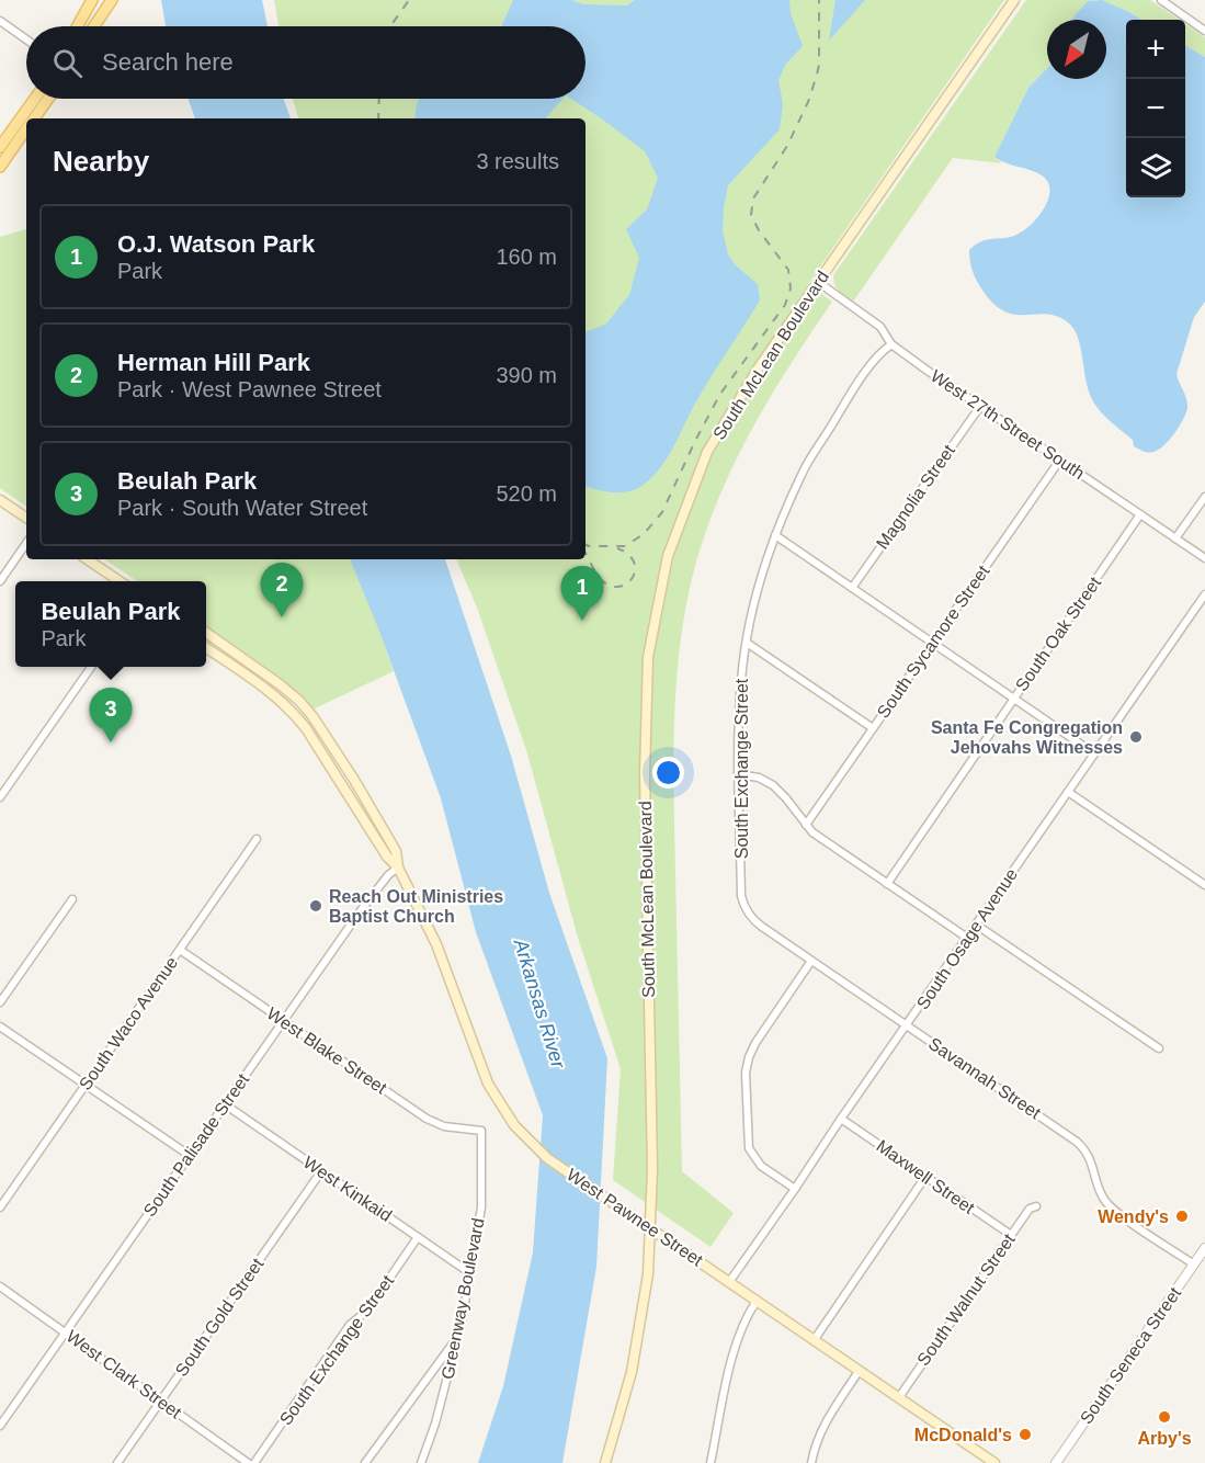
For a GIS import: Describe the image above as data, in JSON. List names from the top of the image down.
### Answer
{
  "streets": {
    "main road": ["South McLean Boulevard", "West Pawnee Street"],
    "street": [
      "West 27th Street South",
      "Magnolia Street",
      "South Oak Street",
      "South Sycamore Street",
      "South Exchange Street",
      "South Osage Avenue",
      "South Waco Avenue",
      "West Blake Street",
      "Savannah Street",
      "South Palisade Street",
      "Maxwell Street",
      "West Kinkaid",
      "Greenway Boulevard",
      "South Walnut Street",
      "South Gold Street",
      "South Seneca Street",
      "West Clark Street"
    ]
  },
  "crossings": [
    ["South McLean Boulevard", "West 27th Street South"],
    ["South McLean Boulevard", "West Pawnee Street"],
    ["West 27th Street South", "Magnolia Street"],
    ["West 27th Street South", "South Oak Street"],
    ["West 27th Street South", "South Sycamore Street"],
    ["West 27th Street South", "South Exchange Street"],
    ["South Exchange Street", "Savannah Street"],
    ["South Exchange Street", "West Kinkaid"],
    ["South Osage Avenue", "Savannah Street"],
    ["South Osage Avenue", "Maxwell Street"],
    ["South Osage Avenue", "West Pawnee Street"],
    ["South Waco Avenue", "West Blake Street"],
    ["West Blake Street", "South Palisade Street"],
    ["West Blake Street", "Greenway Boulevard"],
    ["Savannah Street", "South Seneca Street"],
    ["South Palisade Street", "West Kinkaid"],
    ["South Palisade Street", "West Pawnee Street"],
    ["South Palisade Street", "West Clark Street"],
    ["Maxwell Street", "South Walnut Street"],
    ["West Kinkaid", "Greenway Boulevard"],
    ["West Kinkaid", "South Gold Street"],
    ["West Pawnee Street", "South Walnut Street"],
    ["South Gold Street", "West Clark Street"]
  ],
  "water": ["Arkansas River"],
  "places": [
    "Santa Fe Congregation Jehovahs Witnesses",
    "Reach Out Ministries Baptist Church",
    "Wendy's",
    "Arby's",
    "McDonald's"
  ],
  "north": "bottom left",
  "page": {
    "map_buttons": ["+", "−"],
    "search": "Search here",
    "heading": ["Nearby", "3 results"],
    "list": [
      {
        "mark": "1",
        "name": "O.J. Watson Park",
        "note": "Park",
        "value": "160 m"
      },
      {
        "mark": "2",
        "name": "Herman Hill Park",
        "note": "Park · West Pawnee Street",
        "value": "390 m"
      },
      {
        "mark": "3",
        "name": "Beulah Park",
        "note": "Park · South Water Street",
        "value": "520 m"
      }
    ],
    "pins": ["2", "1", "3"],
    "popup": ["Beulah Park", "Park"]
  }
}
